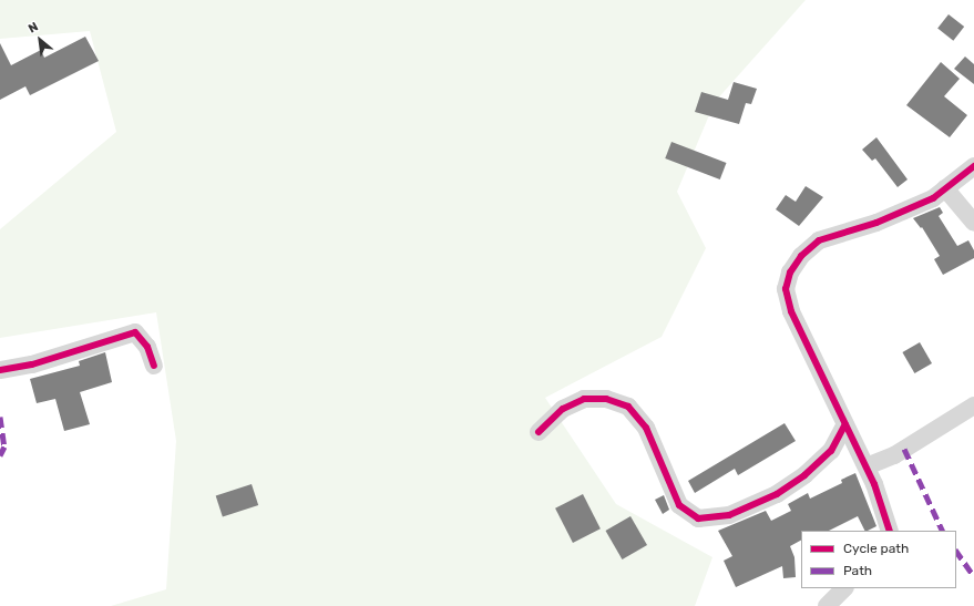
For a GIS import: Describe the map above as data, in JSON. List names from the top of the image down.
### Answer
{
  "legend": ["Cycle path", "Path"],
  "north": "top left"
}
